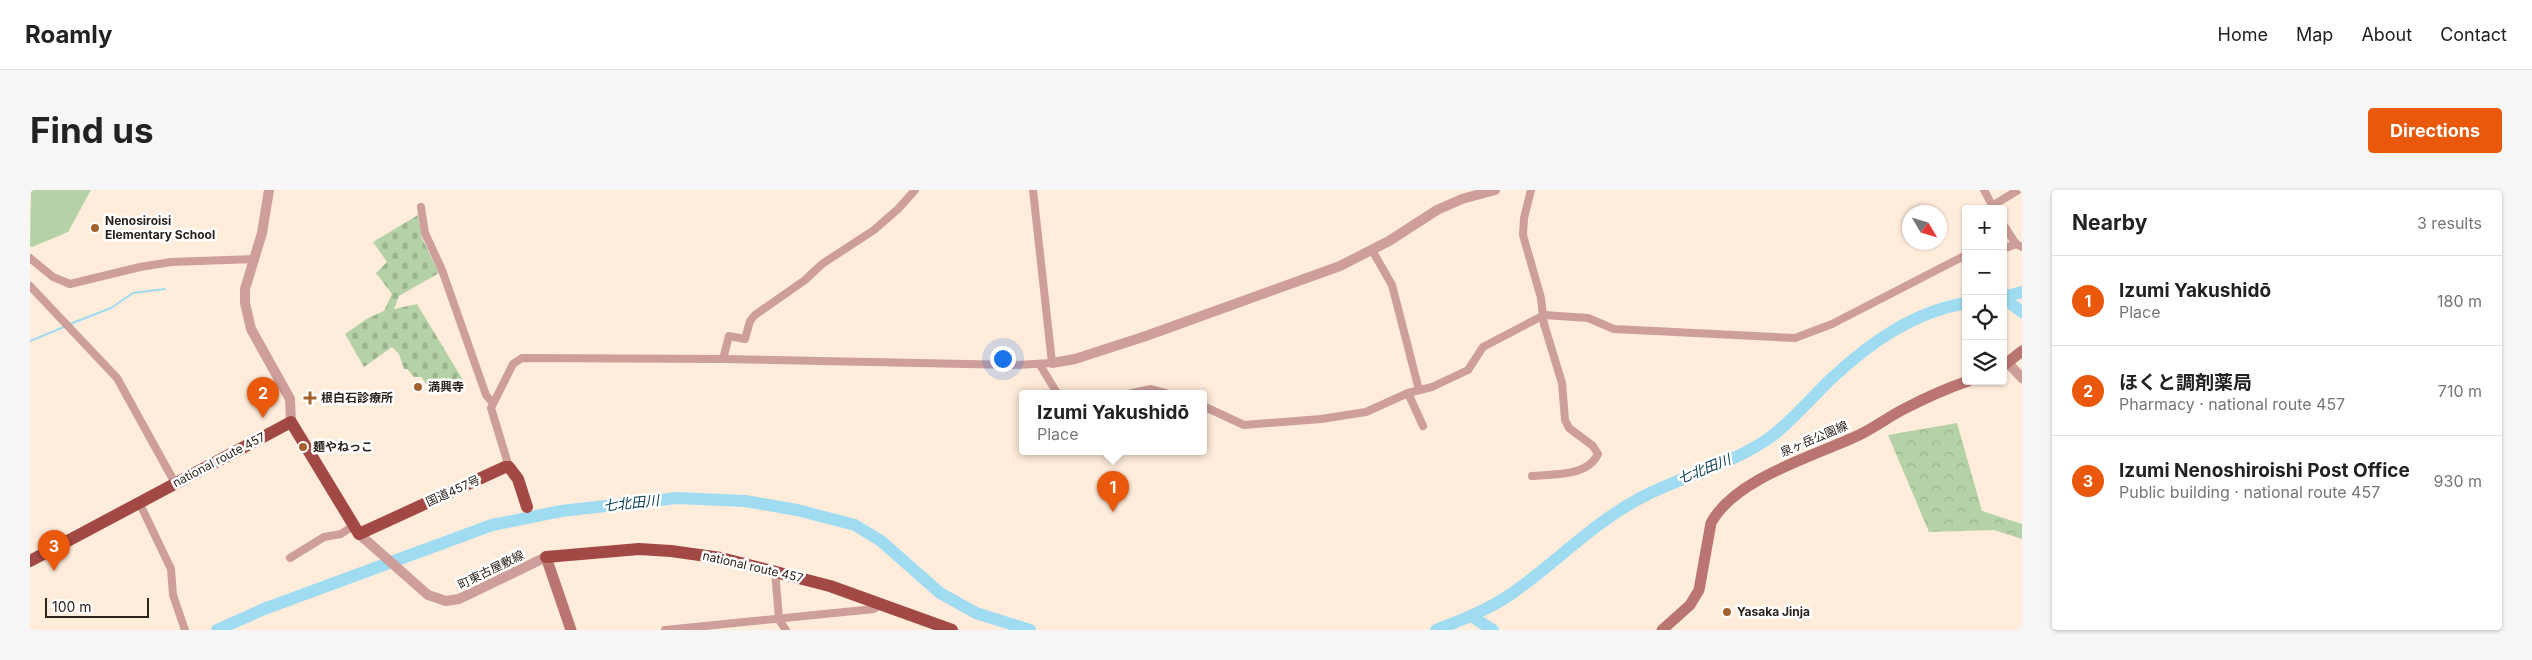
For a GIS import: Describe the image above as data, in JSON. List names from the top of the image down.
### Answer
{
  "streets": {
    "highway": ["national route 457", "国道457号"],
    "main road": ["泉ヶ岳公園線"],
    "street": ["町東古屋敷線"]
  },
  "crossings": [
    ["national route 457", "町東古屋敷線"],
    ["国道457号", "町東古屋敷線"]
  ],
  "water": ["七北田川"],
  "places": {
    "other": [
      "Nenosiroisi Elementary School",
      "満興寺",
      "麺やねっこ",
      "Yasaka Jinja"
    ],
    "health": ["根白石診療所"]
  },
  "scale_bar": "100 m",
  "north": "bottom right",
  "page": {
    "header": "Roamly",
    "nav": [
      "Home",
      "Map",
      "About",
      "Contact"
    ],
    "buttons": "Directions",
    "title": "Find us",
    "heading": ["Nearby", "3 results"],
    "map_buttons": ["+", "−"],
    "list": [
      {
        "mark": "1",
        "name": "Izumi Yakushidō",
        "note": "Place",
        "value": "180 m"
      },
      {
        "mark": "2",
        "name": "ほくと調剤薬局",
        "note": "Pharmacy · national route 457",
        "value": "710 m"
      },
      {
        "mark": "3",
        "name": "Izumi Nenoshiroishi Post Office",
        "note": "Public building · national route 457",
        "value": "930 m"
      }
    ],
    "pins": ["2", "1", "3"],
    "popup": ["Izumi Yakushidō", "Place"],
    "scale": "100 m"
  }
}
